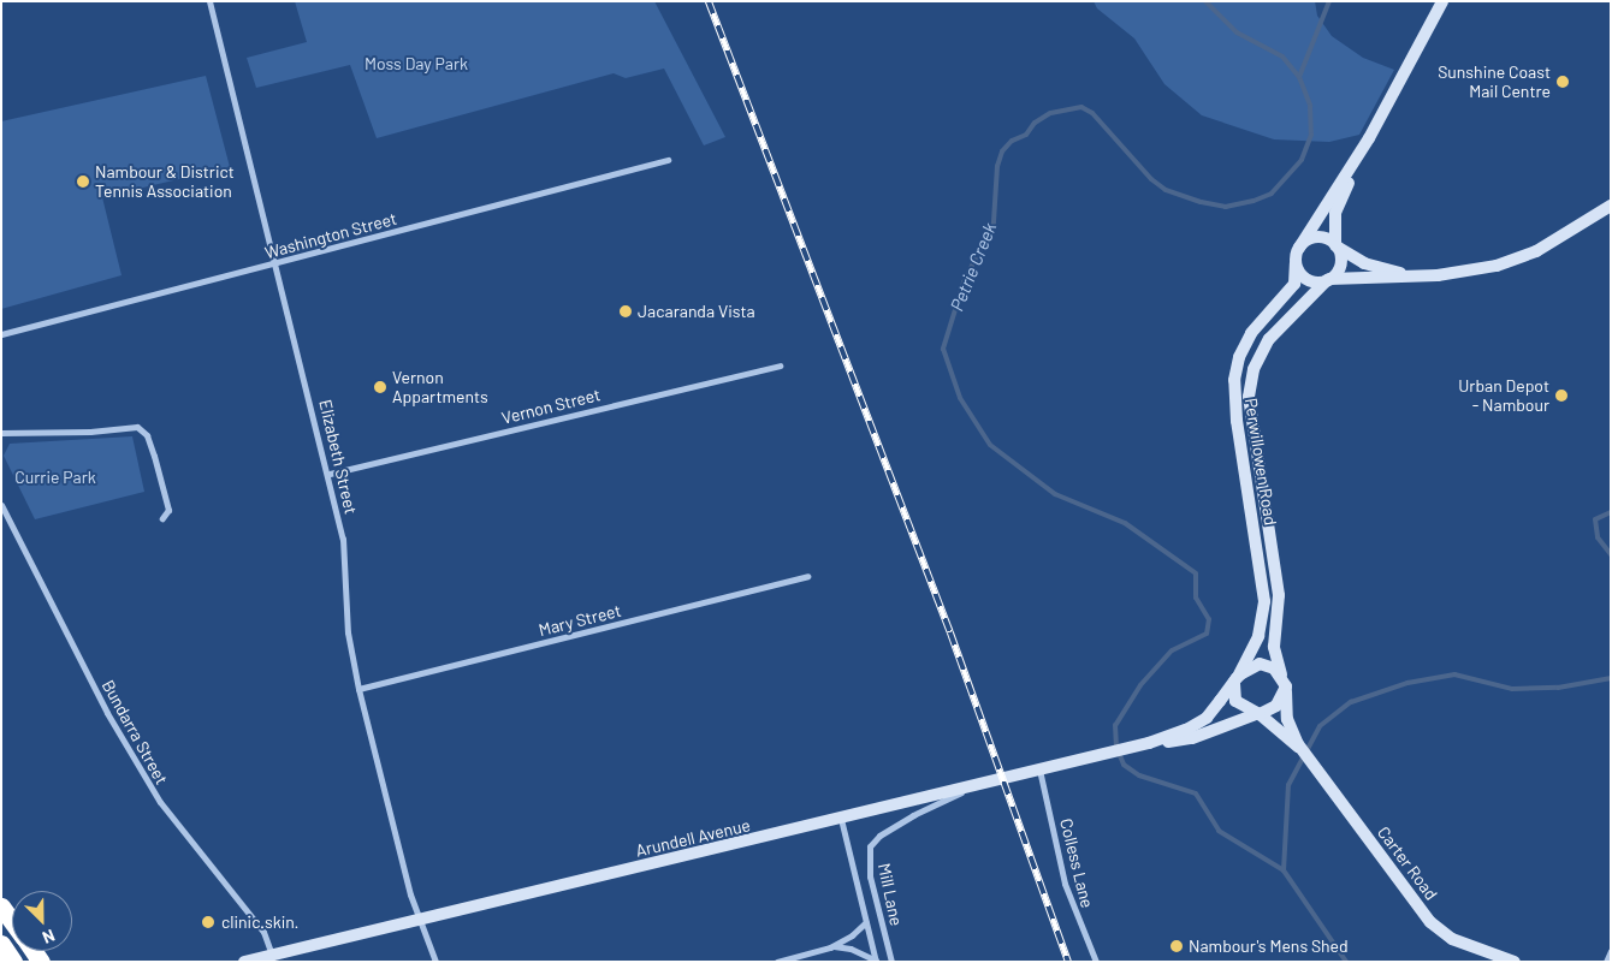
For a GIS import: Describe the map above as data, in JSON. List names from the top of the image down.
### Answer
{
  "streets": {
    "main road": ["Perwillowen Road", "Arundell Avenue", "Carter Road"],
    "street": [
      "Washington Street",
      "Vernon Street",
      "Elizabeth Street",
      "Mary Street",
      "Bundarra Street",
      "Colless Lane",
      "Mill Lane"
    ]
  },
  "crossings": [
    ["Washington Street", "Elizabeth Street"],
    ["Vernon Street", "Elizabeth Street"],
    ["Elizabeth Street", "Mary Street"],
    ["Elizabeth Street", "Arundell Avenue"],
    ["Perwillowen Road", "Arundell Avenue"],
    ["Perwillowen Road", "Carter Road"],
    ["Bundarra Street", "Arundell Avenue"],
    ["Arundell Avenue", "Colless Lane"],
    ["Arundell Avenue", "Carter Road"],
    ["Arundell Avenue", "Mill Lane"]
  ],
  "water": ["Petrie Creek"],
  "parks": ["Moss Day Park", "Currie Park"],
  "places": [
    "Sunshine Coast Mail Centre",
    "Nambour & District Tennis Association",
    "Jacaranda Vista",
    "Vernon Appartments",
    "Urban Depot - Nambour",
    "clinic.skin.",
    "Nambour's Mens Shed"
  ],
  "north": "bottom right"
}
